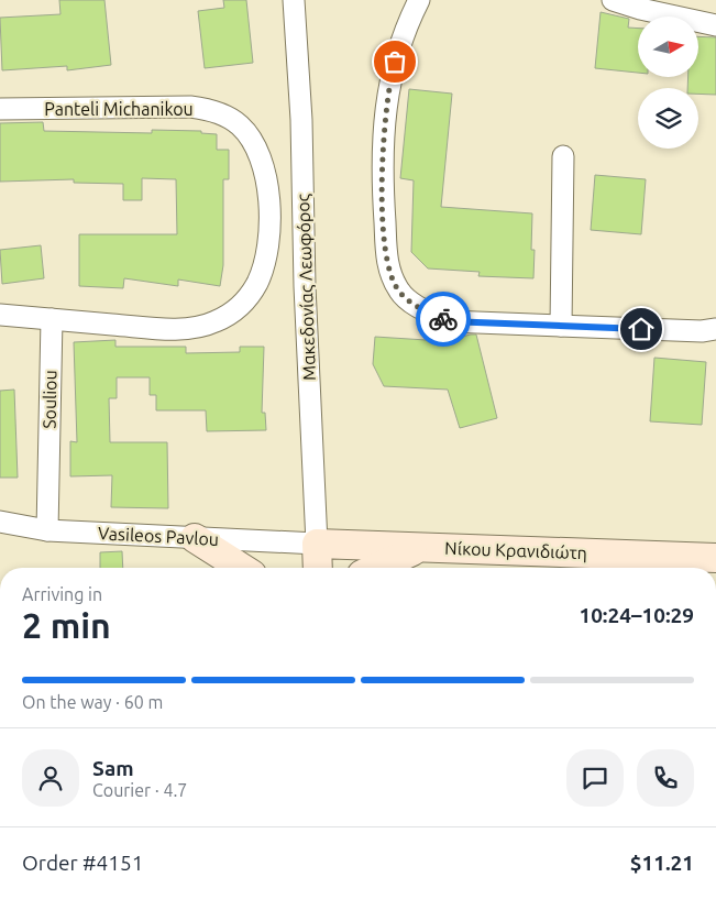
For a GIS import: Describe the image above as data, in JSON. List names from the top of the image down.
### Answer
{
  "streets": {
    "main road": ["Μακεδονίας Λεωφόρος", "Νίκου Κρανιδιώτη"],
    "street": ["Panteli Michanikou", "Souliou", "Vasileos Pavlou"]
  },
  "crossings": [
    ["Panteli Michanikou", "Souliou"],
    ["Μακεδονίας Λεωφόρος", "Vasileos Pavlou"],
    ["Μακεδονίας Λεωφόρος", "Νίκου Κρανιδιώτη"],
    ["Souliou", "Vasileos Pavlou"],
    ["Vasileos Pavlou", "Νίκου Κρανιδιώτη"]
  ],
  "north": "right",
  "page": {
    "heading": ["2 min", "Arriving in", "10:24–10:29"],
    "panel": [
      "Sam",
      "Courier · 4.7",
      "Order #4151",
      "$11.21"
    ],
    "bar": "On the way · 60 m"
  }
}
